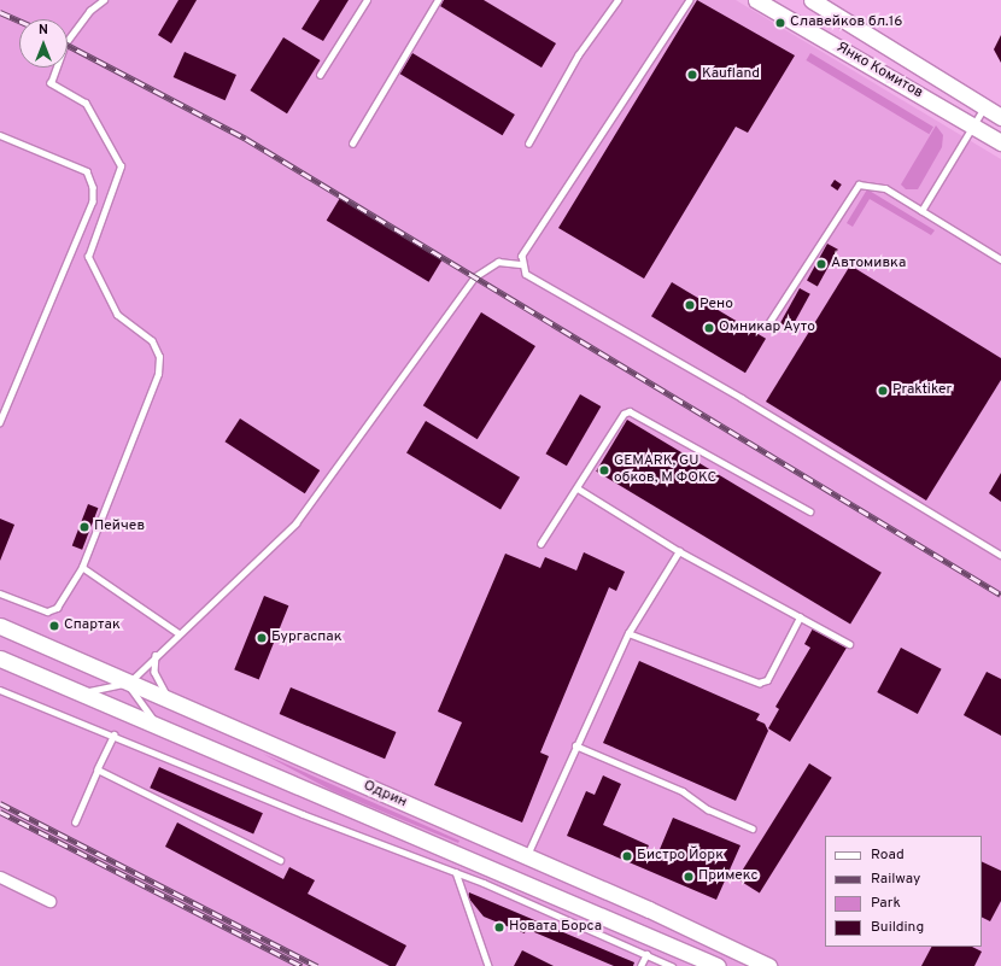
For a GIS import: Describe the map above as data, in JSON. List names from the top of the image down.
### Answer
{
  "streets": {
    "main road": ["Янко Комитов", "Одрин"]
  },
  "places": [
    "Славейков бл.16",
    "Kaufland",
    "Автомивка",
    "Рено",
    "Омникар Ауто",
    "Praktiker",
    "GEMARK, GU обков, М ФОКС",
    "Пейчев",
    "Спартак",
    "Бургаспак",
    "Бистро Йорк",
    "Примекс",
    "Новата Борса"
  ],
  "legend": [
    "Road",
    "Railway",
    "Park",
    "Building"
  ],
  "north": "top"
}
